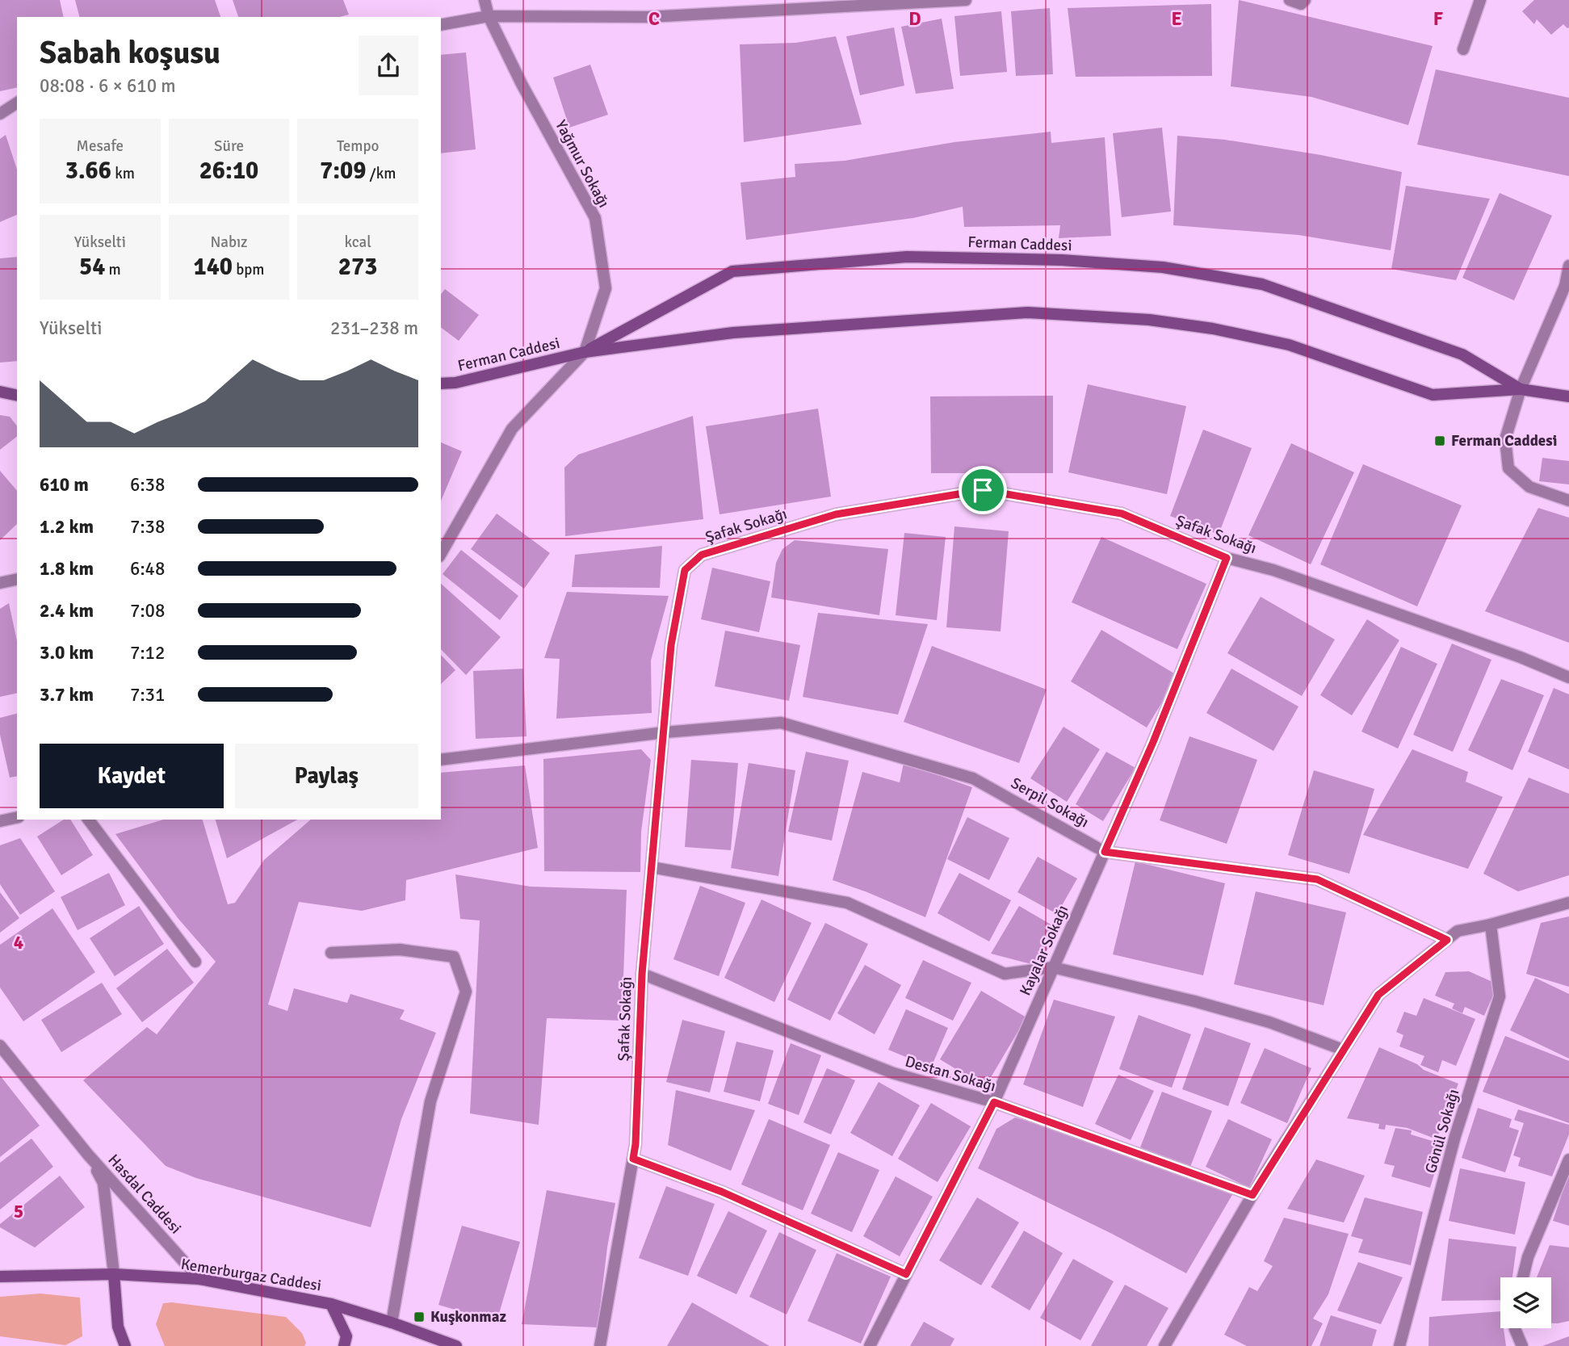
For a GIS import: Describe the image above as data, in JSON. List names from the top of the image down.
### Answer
{
  "streets": {
    "street": [
      "Yağmur Sokağı",
      "Ferman Caddesi",
      "Şafak Sokağı",
      "Serpil Sokağı",
      "Kayalar Sokağı",
      "Destan Sokağı",
      "Gönül Sokağı",
      "Hasdal Caddesi",
      "Kemerburgaz Caddesi"
    ]
  },
  "crossings": [
    ["Yağmur Sokağı", "Ferman Caddesi"],
    ["Şafak Sokağı", "Serpil Sokağı"],
    ["Şafak Sokağı", "Kayalar Sokağı"],
    ["Şafak Sokağı", "Destan Sokağı"],
    ["Serpil Sokağı", "Kayalar Sokağı"],
    ["Kayalar Sokağı", "Destan Sokağı"],
    ["Hasdal Caddesi", "Kemerburgaz Caddesi"]
  ],
  "places": {
    "transit": ["Ferman Caddesi", "Kuşkonmaz"]
  },
  "page": {
    "heading": ["Sabah koşusu", "08:08 · 6 × 610 m"],
    "stats": [
      ["Mesafe", "3.66 km"],
      ["Süre", "26:10"],
      ["Tempo", "7:09 /km"],
      ["Yükselti", "54 m"],
      ["Nabız", "140 bpm"],
      ["kcal", "273"]
    ],
    "chart": ["Yükselti", "231–238 m"],
    "list": [
      {
        "name": "610 m",
        "note": "6:38"
      },
      {
        "name": "1.2 km",
        "note": "7:38"
      },
      {
        "name": "1.8 km",
        "note": "6:48"
      },
      {
        "name": "2.4 km",
        "note": "7:08"
      },
      {
        "name": "3.0 km",
        "note": "7:12"
      },
      {
        "name": "3.7 km",
        "note": "7:31"
      }
    ],
    "buttons": ["Kaydet", "Paylaş"]
  },
  "grid": {
    "columns": [
      "C",
      "D",
      "E",
      "F"
    ],
    "rows": ["4", "5"]
  }
}
